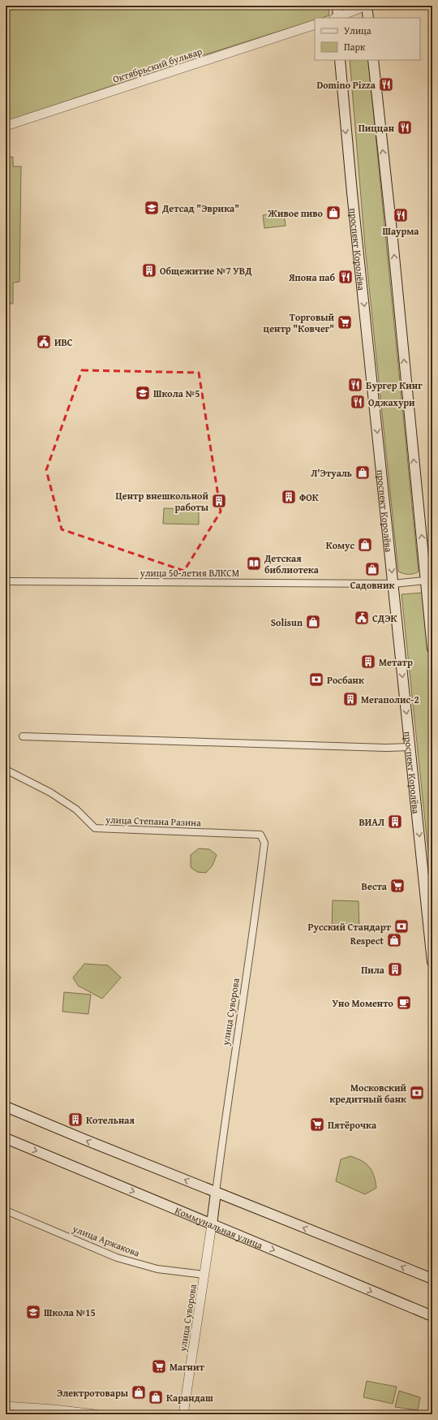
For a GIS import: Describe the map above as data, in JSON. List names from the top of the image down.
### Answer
{
  "streets": {
    "main road": ["проспект Королёва", "Коммунальная улица"],
    "street": [
      "Октябрьский бульвар",
      "улица 50-летия ВЛКСМ",
      "улица Степана Разина",
      "улица Суворова",
      "улица Аржакова"
    ]
  },
  "crossings": [
    ["проспект Королёва", "улица 50-летия ВЛКСМ"],
    ["улица Степана Разина", "улица Суворова"],
    ["улица Суворова", "Коммунальная улица"],
    ["улица Суворова", "улица Аржакова"]
  ],
  "places": {
    "restaurant": [
      "Domino Pizza",
      "Пиццан",
      "Шаурма",
      "Япона паб",
      "Бургер Кинг",
      "Оджахури"
    ],
    "school or university": ["Детсад \"Эврика\"", "Школа №5", "Школа №15"],
    "shop": [
      "Живое пиво",
      "Л'Этуаль",
      "Комус",
      "Садовник",
      "Solisun",
      "Respect",
      "Электротовары",
      "Карандаш"
    ],
    "building": [
      "Общежитие №7 УВД",
      "ФОК",
      "Центр внешкольной работы",
      "Метатр",
      "Мегаполис-2",
      "ВИАЛ",
      "Пила",
      "Котельная"
    ],
    "supermarket": [
      "Торговый центр \"Ковчег\"",
      "Веста",
      "Пятёрочка",
      "Магнит"
    ],
    "public building": ["ИВС", "СДЭК"],
    "library": ["Детская библиотека"],
    "bank": ["Росбанк", "Русский Стандарт", "Московский кредитный банк"],
    "cafe": ["Уно Моменто"]
  },
  "legend": ["Улица", "Парк"]
}
